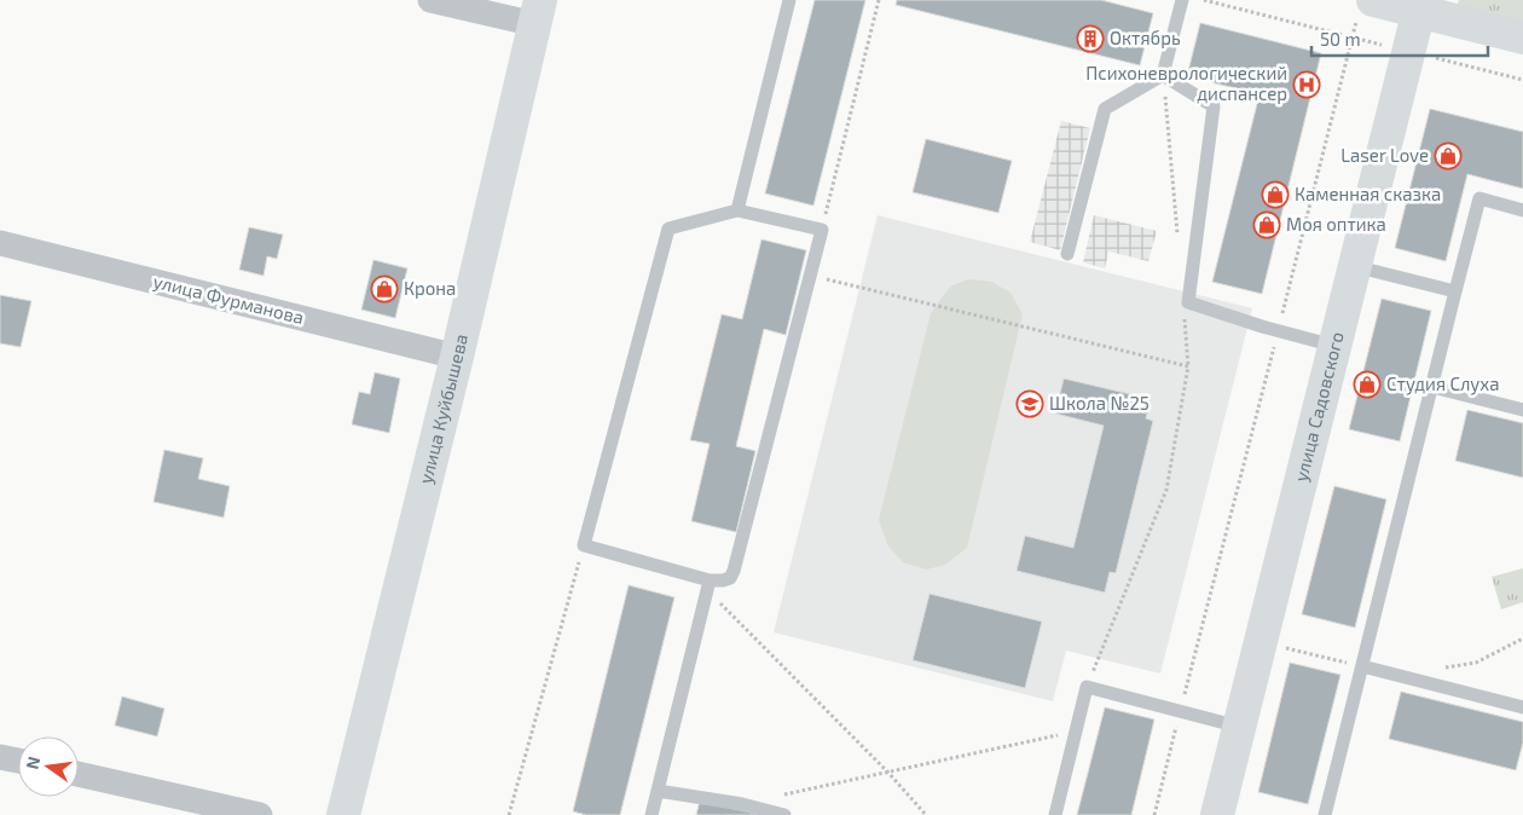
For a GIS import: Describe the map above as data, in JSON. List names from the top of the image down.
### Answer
{
  "streets": {
    "main road": ["улица Куйбышева", "улица Садовского"],
    "street": ["улица Фурманова"]
  },
  "crossings": [
    ["улица Фурманова", "улица Куйбышева"]
  ],
  "places": {
    "building": ["Октябрь"],
    "hospital": ["Психоневрологический диспансер"],
    "shop": [
      "Laser Love",
      "Каменная сказка",
      "Моя оптика",
      "Крона",
      "Студия Слуха"
    ],
    "school or university": ["Школа №25"]
  },
  "scale_bar": "50 m",
  "north": "left"
}
